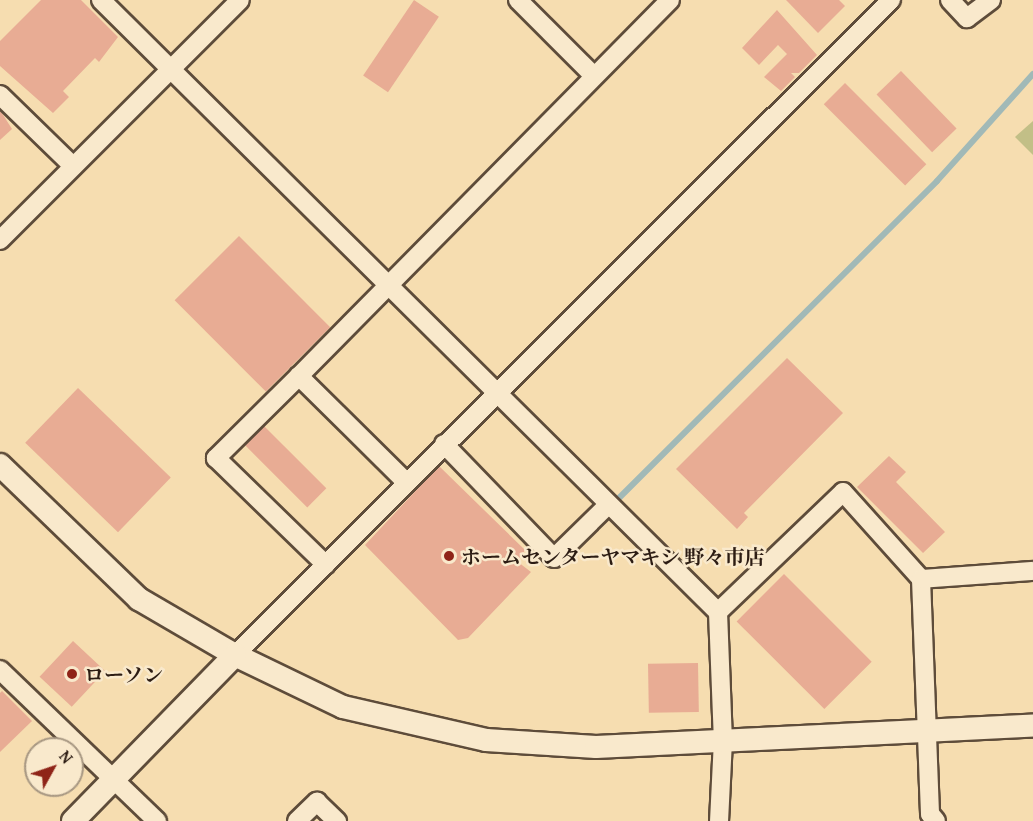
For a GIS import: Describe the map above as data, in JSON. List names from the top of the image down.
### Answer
{
  "places": ["ホームセンターヤマキシ 野々市店", "ローソン"],
  "north": "top right"
}
